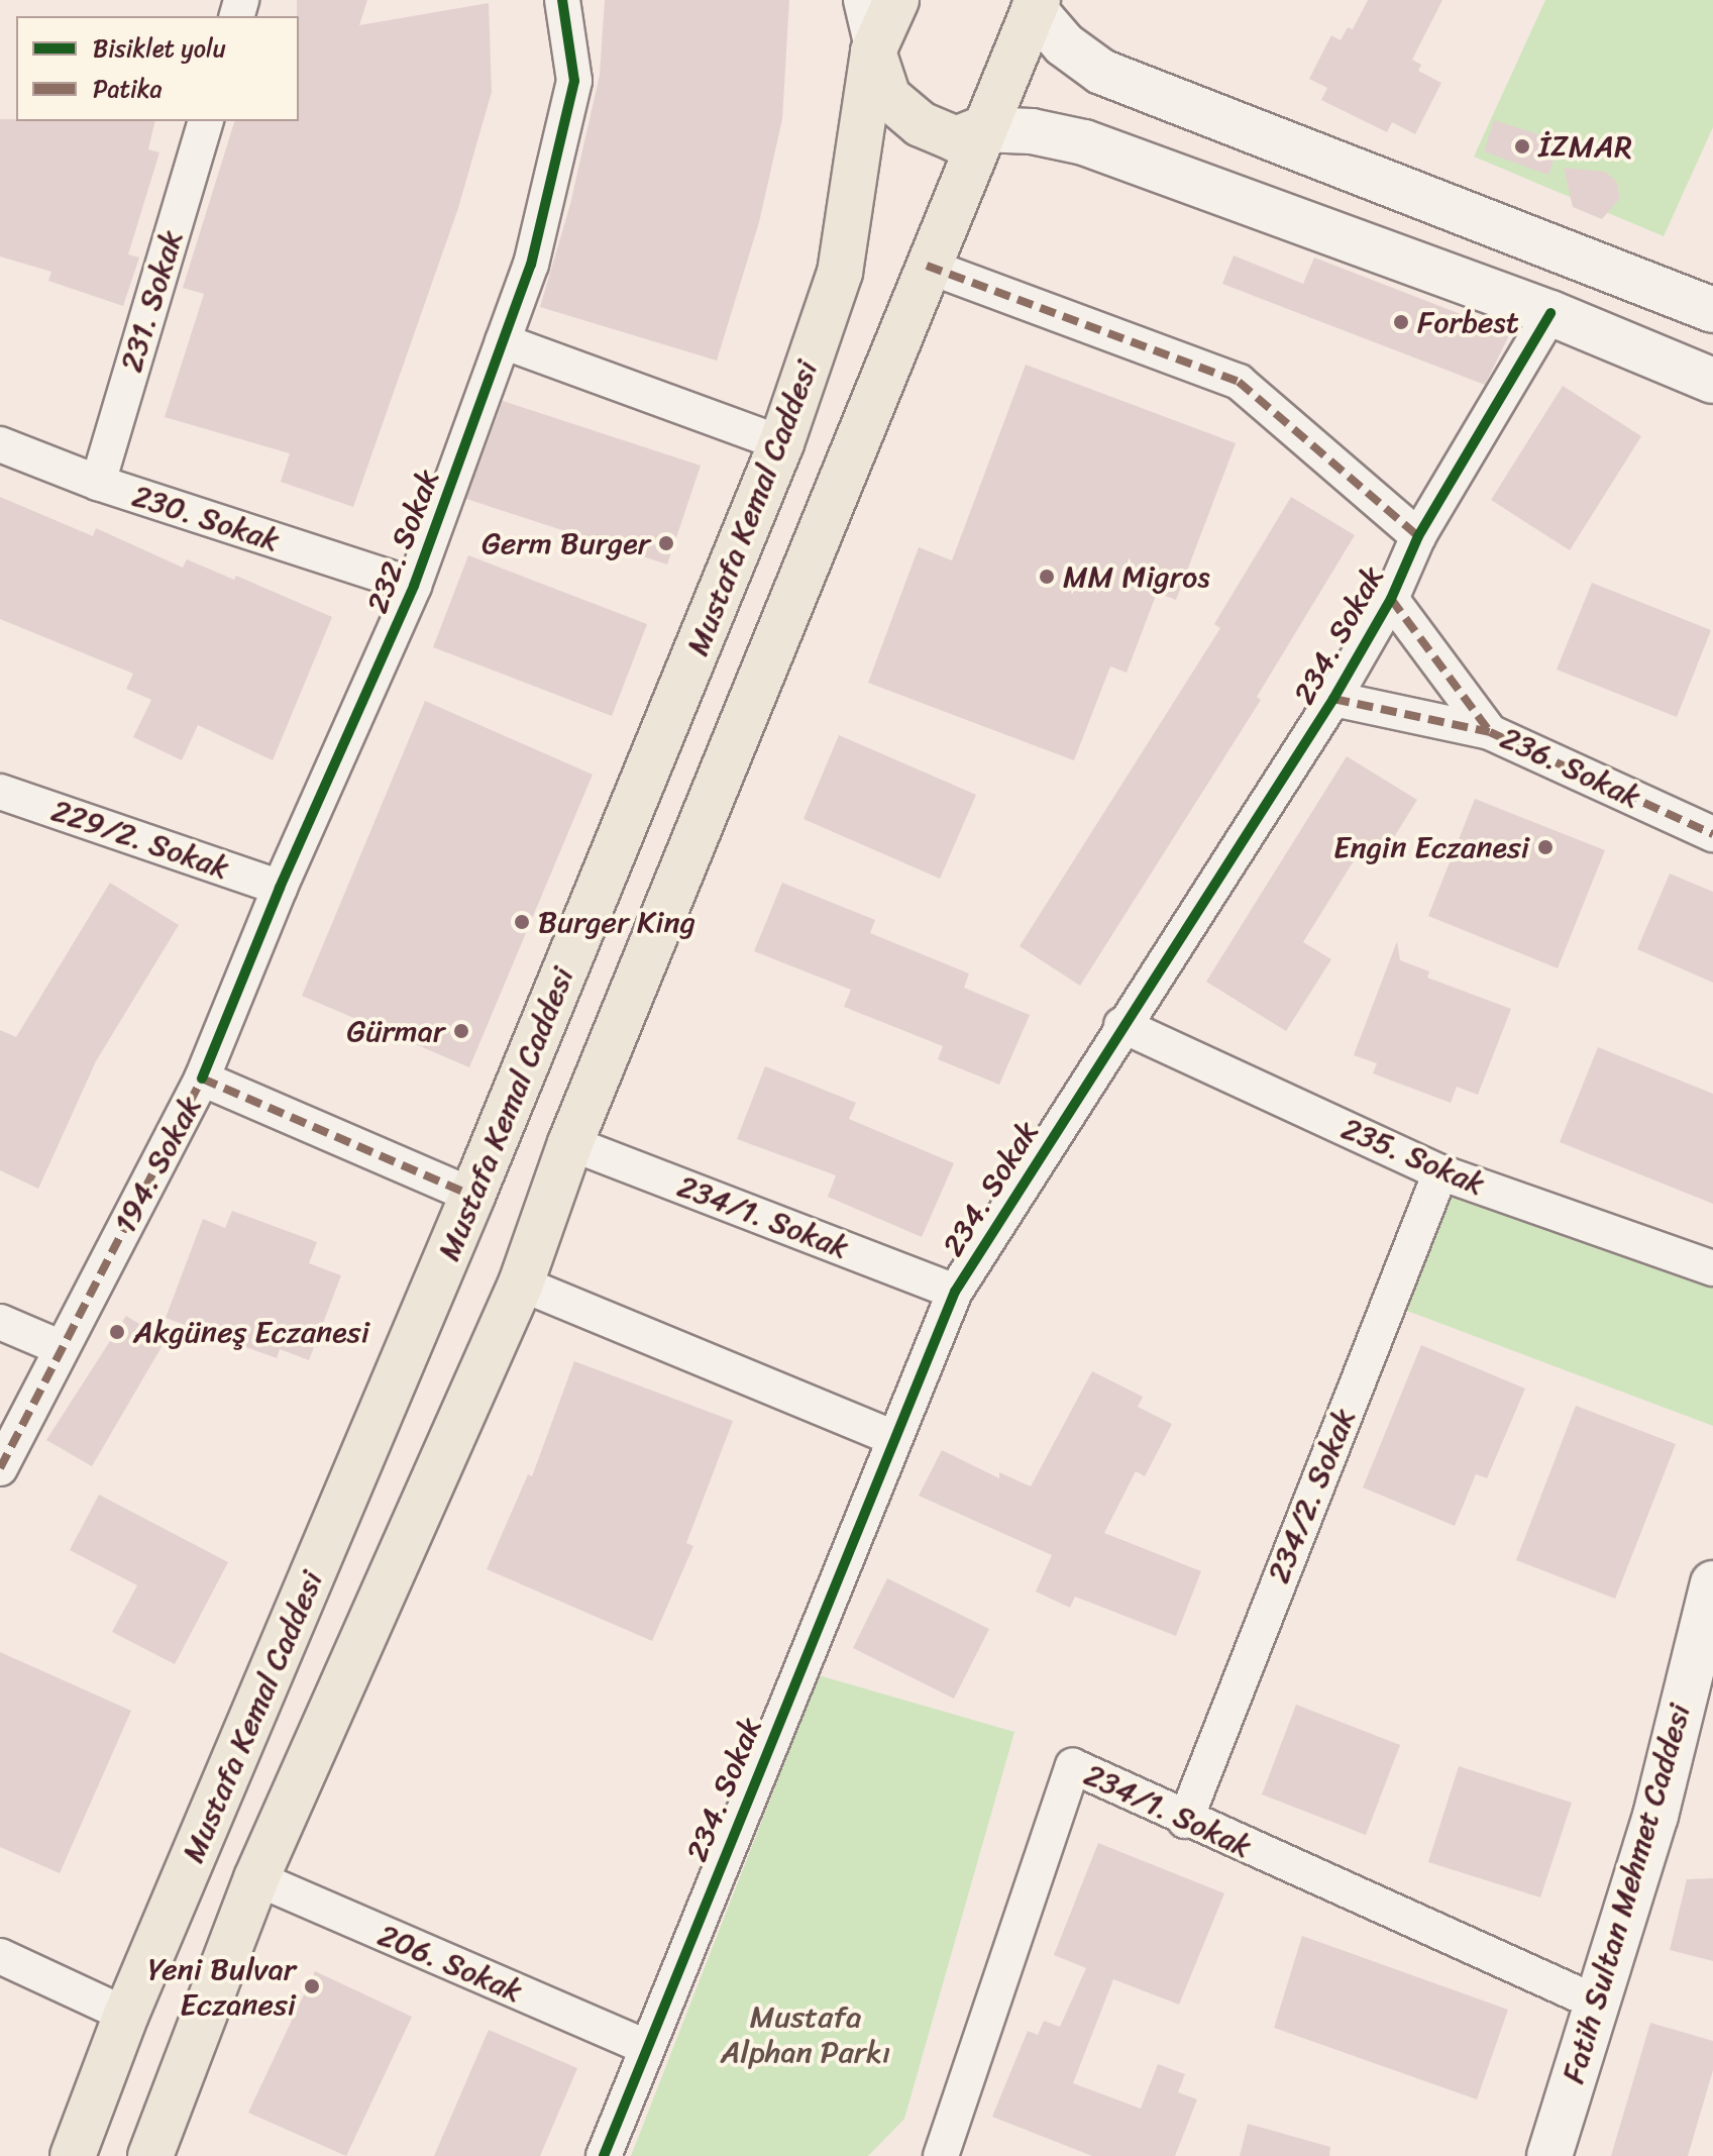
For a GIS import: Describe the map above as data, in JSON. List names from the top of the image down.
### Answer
{
  "streets": {
    "main road": ["Mustafa Kemal Caddesi", "Fatih Sultan Mehmet Caddesi"],
    "street": [
      "231. Sokak",
      "230. Sokak",
      "232. Sokak",
      "234. Sokak",
      "236. Sokak",
      "229/2. Sokak",
      "235. Sokak",
      "194. Sokak",
      "234/1. Sokak",
      "234/2. Sokak",
      "206. Sokak"
    ]
  },
  "crossings": [
    ["231. Sokak", "230. Sokak"],
    ["Mustafa Kemal Caddesi", "194. Sokak"],
    ["230. Sokak", "232. Sokak"],
    ["232. Sokak", "229/2. Sokak"],
    ["232. Sokak", "194. Sokak"],
    ["234. Sokak", "236. Sokak"],
    ["234. Sokak", "235. Sokak"],
    ["234. Sokak", "234/1. Sokak"],
    ["234. Sokak", "206. Sokak"],
    ["235. Sokak", "234/2. Sokak"],
    ["234/1. Sokak", "234/2. Sokak"],
    ["234/1. Sokak", "Fatih Sultan Mehmet Caddesi"]
  ],
  "parks": ["Mustafa Alphan Parkı"],
  "places": [
    "İZMAR",
    "Forbest",
    "Germ Burger",
    "MM Migros",
    "Engin Eczanesi",
    "Burger King",
    "Gürmar",
    "Akgüneş Eczanesi",
    "Yeni Bulvar Eczanesi"
  ],
  "legend": ["Bisiklet yolu", "Patika"]
}
